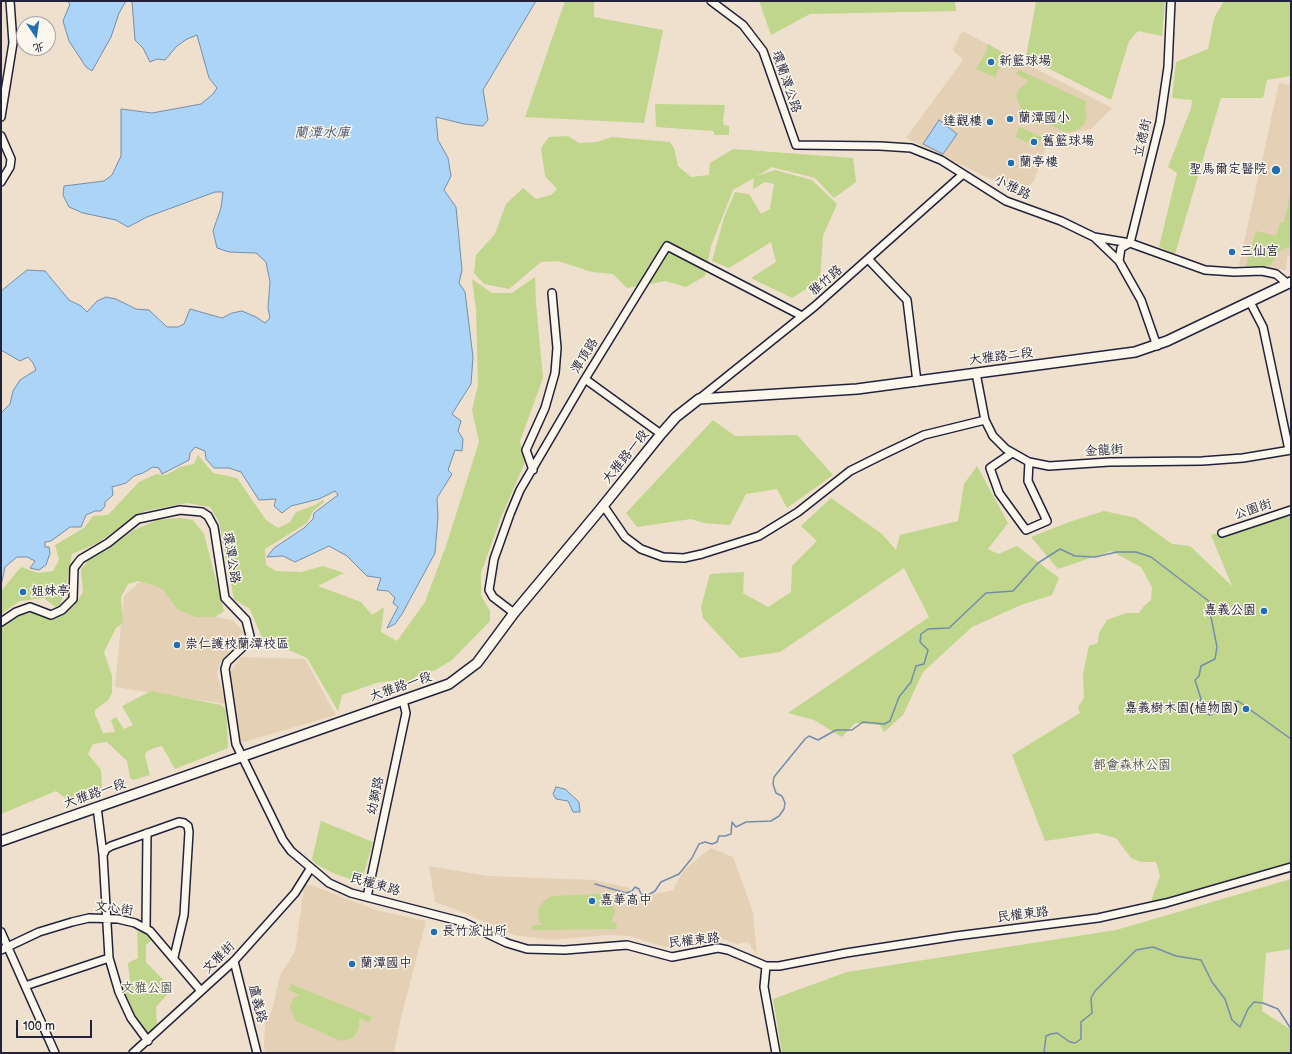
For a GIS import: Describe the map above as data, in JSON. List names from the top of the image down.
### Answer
{
  "streets": {
    "main road": ["大雅路二段", "大雅路一段"],
    "street": [
      "環蘭潭公路",
      "立德街",
      "小雅路",
      "雅竹路",
      "潭頂路",
      "金龍街",
      "公園街",
      "環潭公路",
      "幼獅路",
      "民權東路",
      "文心街",
      "文雅街",
      "盧義路"
    ]
  },
  "crossings": [
    ["環蘭潭公路", "小雅路"],
    ["小雅路", "雅竹路"],
    ["小雅路", "大雅路二段"],
    ["雅竹路", "潭頂路"],
    ["雅竹路", "大雅路二段"],
    ["雅竹路", "大雅路一段"],
    ["潭頂路", "大雅路一段"],
    ["大雅路二段", "金龍街"],
    ["大雅路二段", "大雅路一段"],
    ["大雅路一段", "環潭公路"],
    ["大雅路一段", "幼獅路"],
    ["大雅路一段", "民權東路"],
    ["環潭公路", "民權東路"],
    ["幼獅路", "民權東路"],
    ["民權東路", "文雅街"],
    ["文心街", "文雅街"],
    ["文雅街", "盧義路"]
  ],
  "water": ["蘭潭水庫"],
  "parks": ["都會森林公園", "文雅公園"],
  "places": [
    "新籃球場",
    "蘭潭國小",
    "達觀樓",
    "舊籃球場",
    "蘭亭樓",
    "聖馬爾定醫院",
    "三仙宮",
    "姐妹亭",
    "嘉義公園",
    "崇仁護校蘭潭校區",
    "嘉義樹木園(植物園)",
    "嘉華高中",
    "長竹派出所",
    "蘭潭國中"
  ],
  "scale_bar": "100 m",
  "north": "bottom"
}
